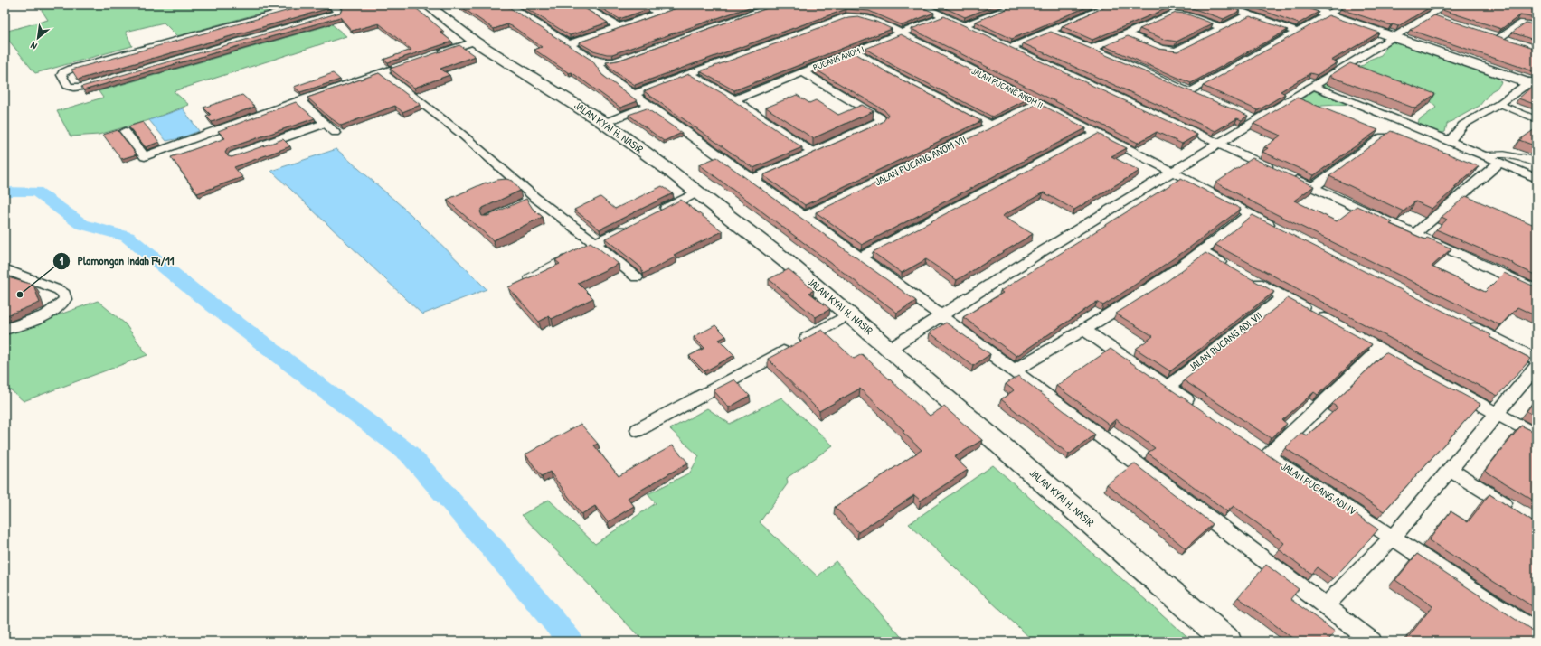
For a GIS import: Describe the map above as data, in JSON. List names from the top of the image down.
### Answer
{
  "streets": {
    "main road": ["JALAN KYAI H. NASIR"],
    "street": [
      "PUCANG ANOM I",
      "JALAN PUCANG ANOM II",
      "JALAN PUCANG ANOM VII",
      "JALAN PUCANG ADI VII",
      "JALAN PUCANG ADI IV"
    ]
  },
  "crossings": [
    ["PUCANG ANOM I", "JALAN PUCANG ANOM II"],
    ["JALAN PUCANG ANOM II", "JALAN PUCANG ANOM VII"]
  ],
  "places": ["Plamongan Indah F4/11"],
  "north": "bottom left"
}
